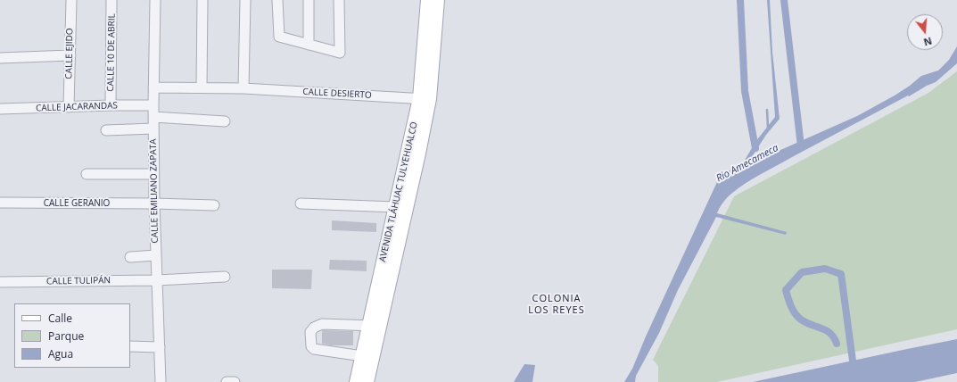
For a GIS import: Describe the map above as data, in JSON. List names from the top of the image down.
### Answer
{
  "streets": {
    "main road": ["AVENIDA TLÁHUAC TULYEHUALCO"],
    "street": [
      "CALLE 10 DE ABRIL",
      "CALLE EJIDO",
      "CALLE DESIERTO",
      "CALLE JACARANDAS",
      "CALLE EMILIANO ZAPATA",
      "CALLE GERANIO",
      "CALLE TULIPÁN"
    ]
  },
  "crossings": [
    ["CALLE 10 DE ABRIL", "CALLE JACARANDAS"],
    ["CALLE EJIDO", "CALLE JACARANDAS"],
    ["CALLE DESIERTO", "CALLE EMILIANO ZAPATA"],
    ["CALLE DESIERTO", "AVENIDA TLÁHUAC TULYEHUALCO"],
    ["CALLE JACARANDAS", "CALLE EMILIANO ZAPATA"],
    ["CALLE EMILIANO ZAPATA", "CALLE GERANIO"],
    ["CALLE EMILIANO ZAPATA", "CALLE TULIPÁN"]
  ],
  "districts": ["COLONIA LOS REYES"],
  "water": ["Rio Amecameca"],
  "legend": ["Calle", "Parque", "Agua"],
  "north": "bottom"
}
